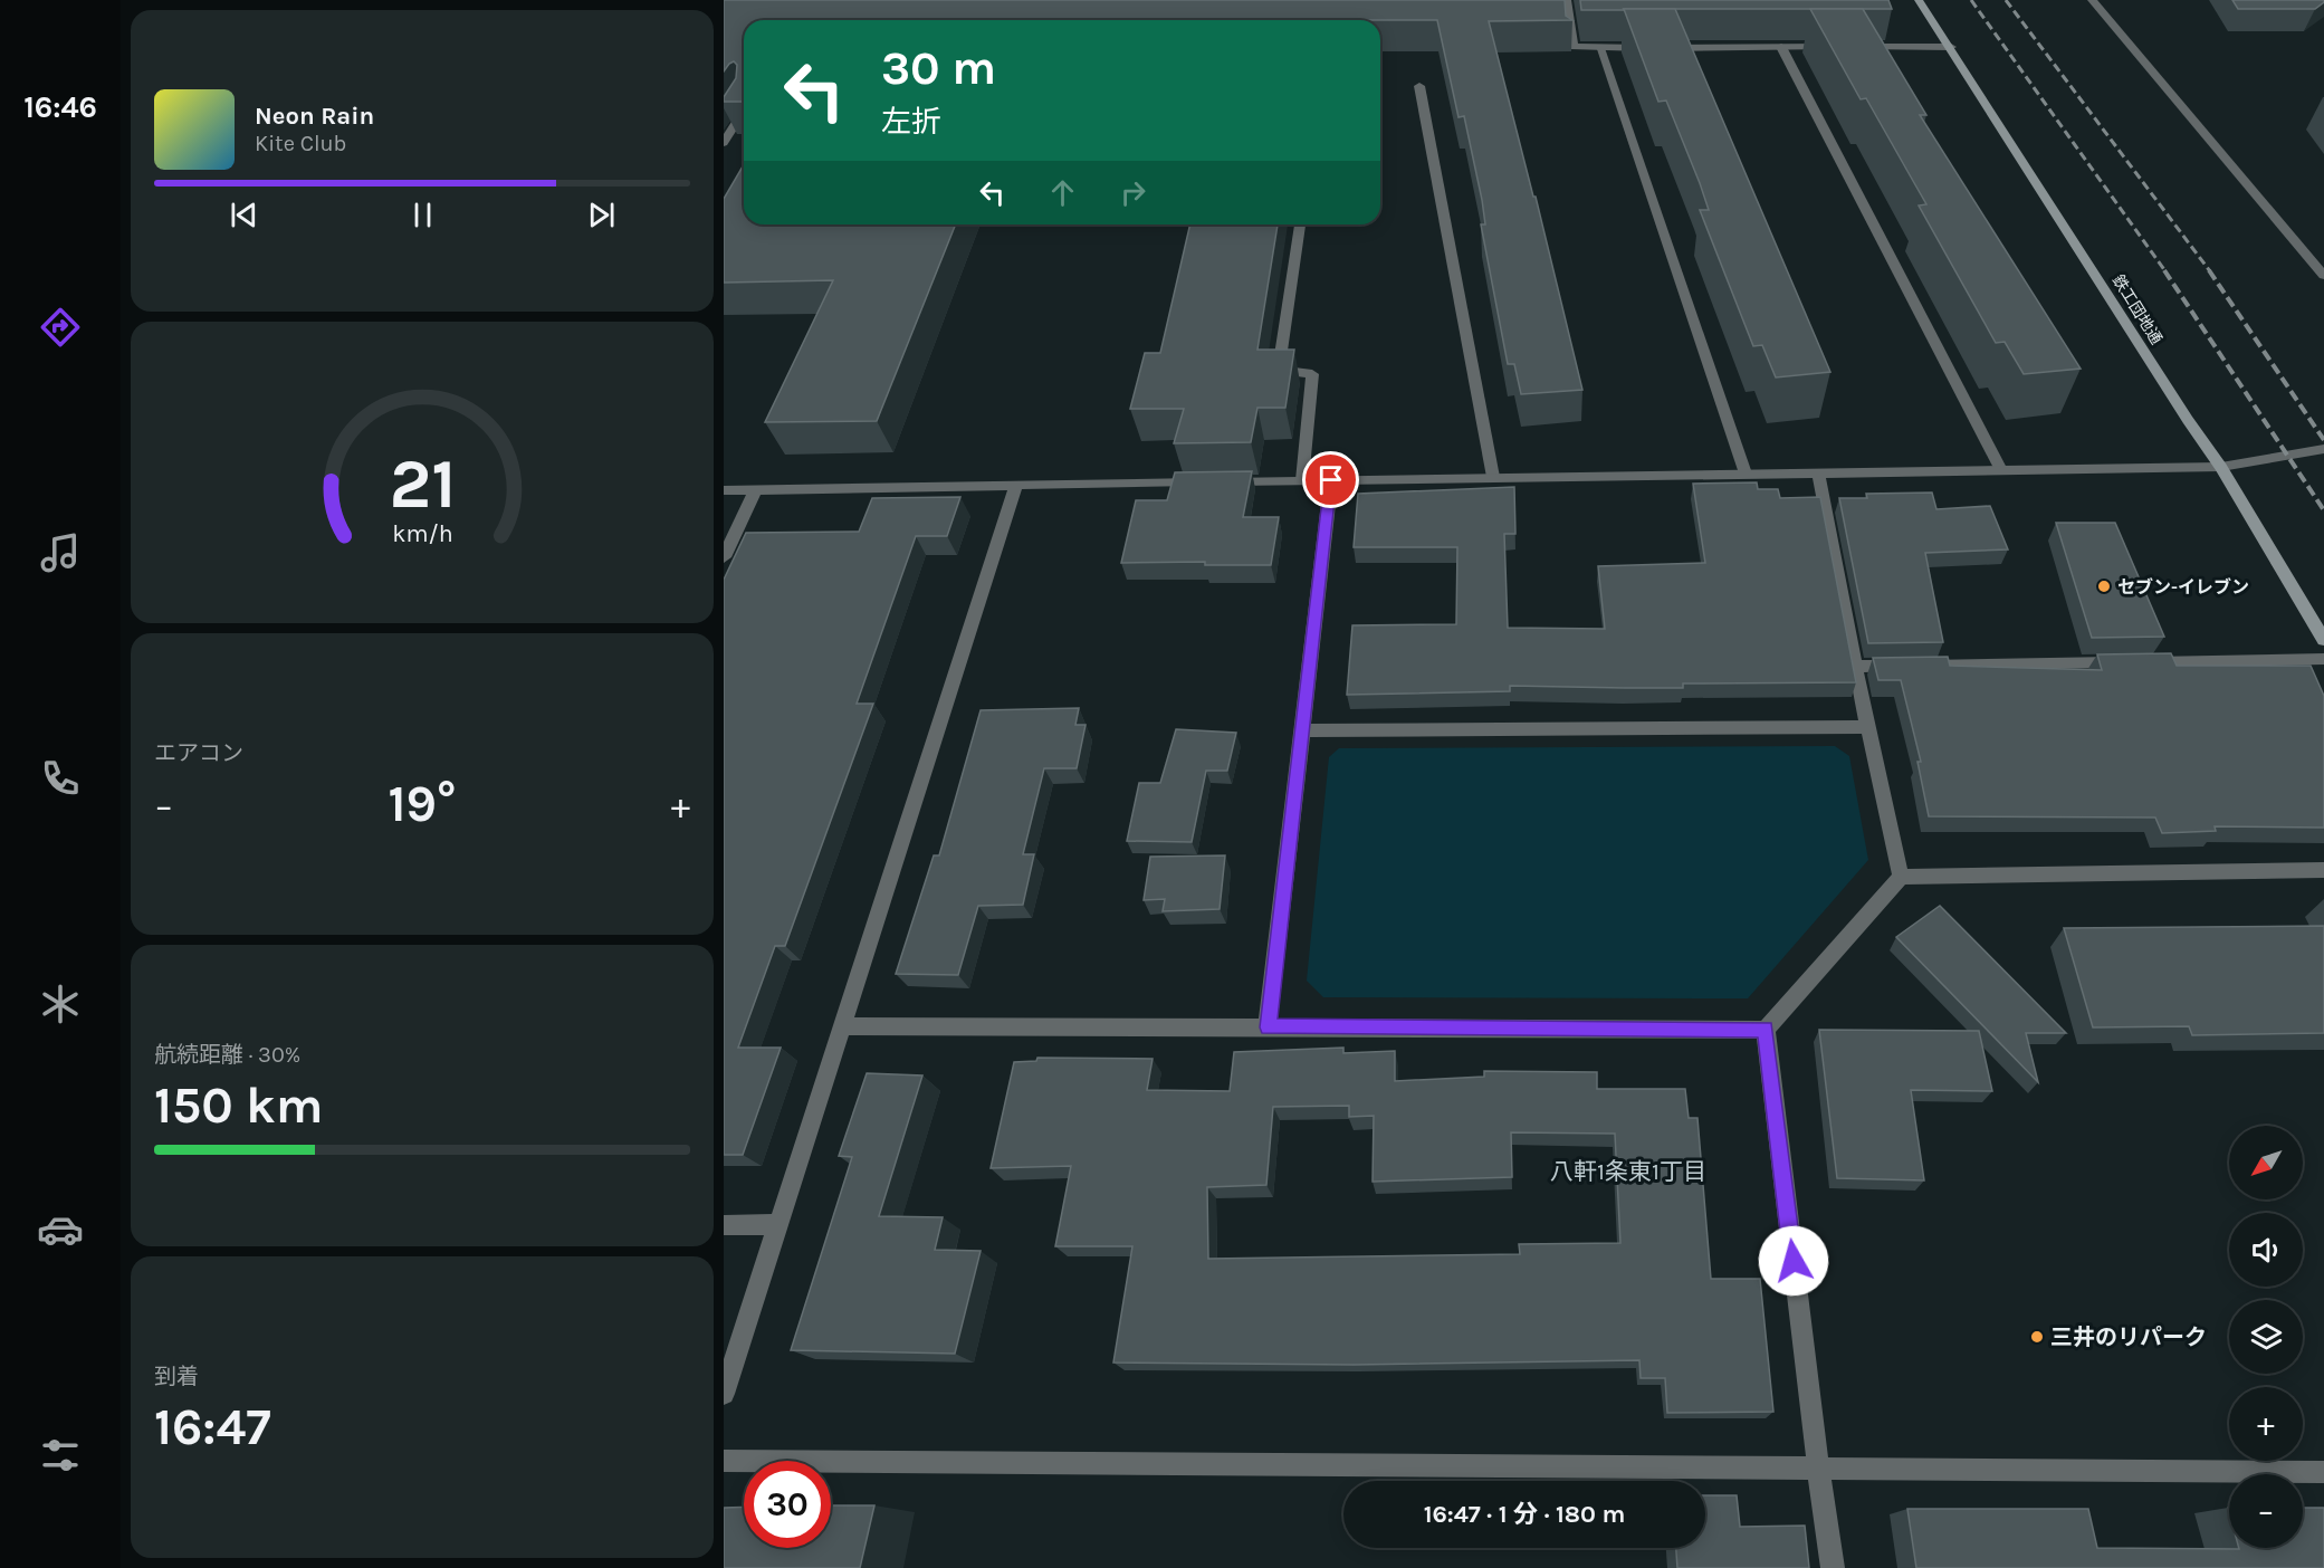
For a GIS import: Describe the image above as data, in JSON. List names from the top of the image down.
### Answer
{
  "streets": {
    "street": ["鉄工団地通"]
  },
  "districts": ["八軒1条東1丁目"],
  "places": ["セブン-イレブン", "三井のリパーク"],
  "north": "bottom left",
  "page": {
    "tabs": "16:46",
    "turn": ["30 m", "左折"],
    "song": ["Neon Rain", "Kite Club"],
    "tile": [
      "エアコン",
      ["航続距離 · 30%", "150 km"],
      ["到着", "16:47"]
    ],
    "heat": ["−", "19°", "+"],
    "map_buttons": ["+", "−"],
    "limit": "30",
    "trip": "16:47 · 1 分 · 180 m",
    "gauge": ["21", "km/h"]
  }
}
